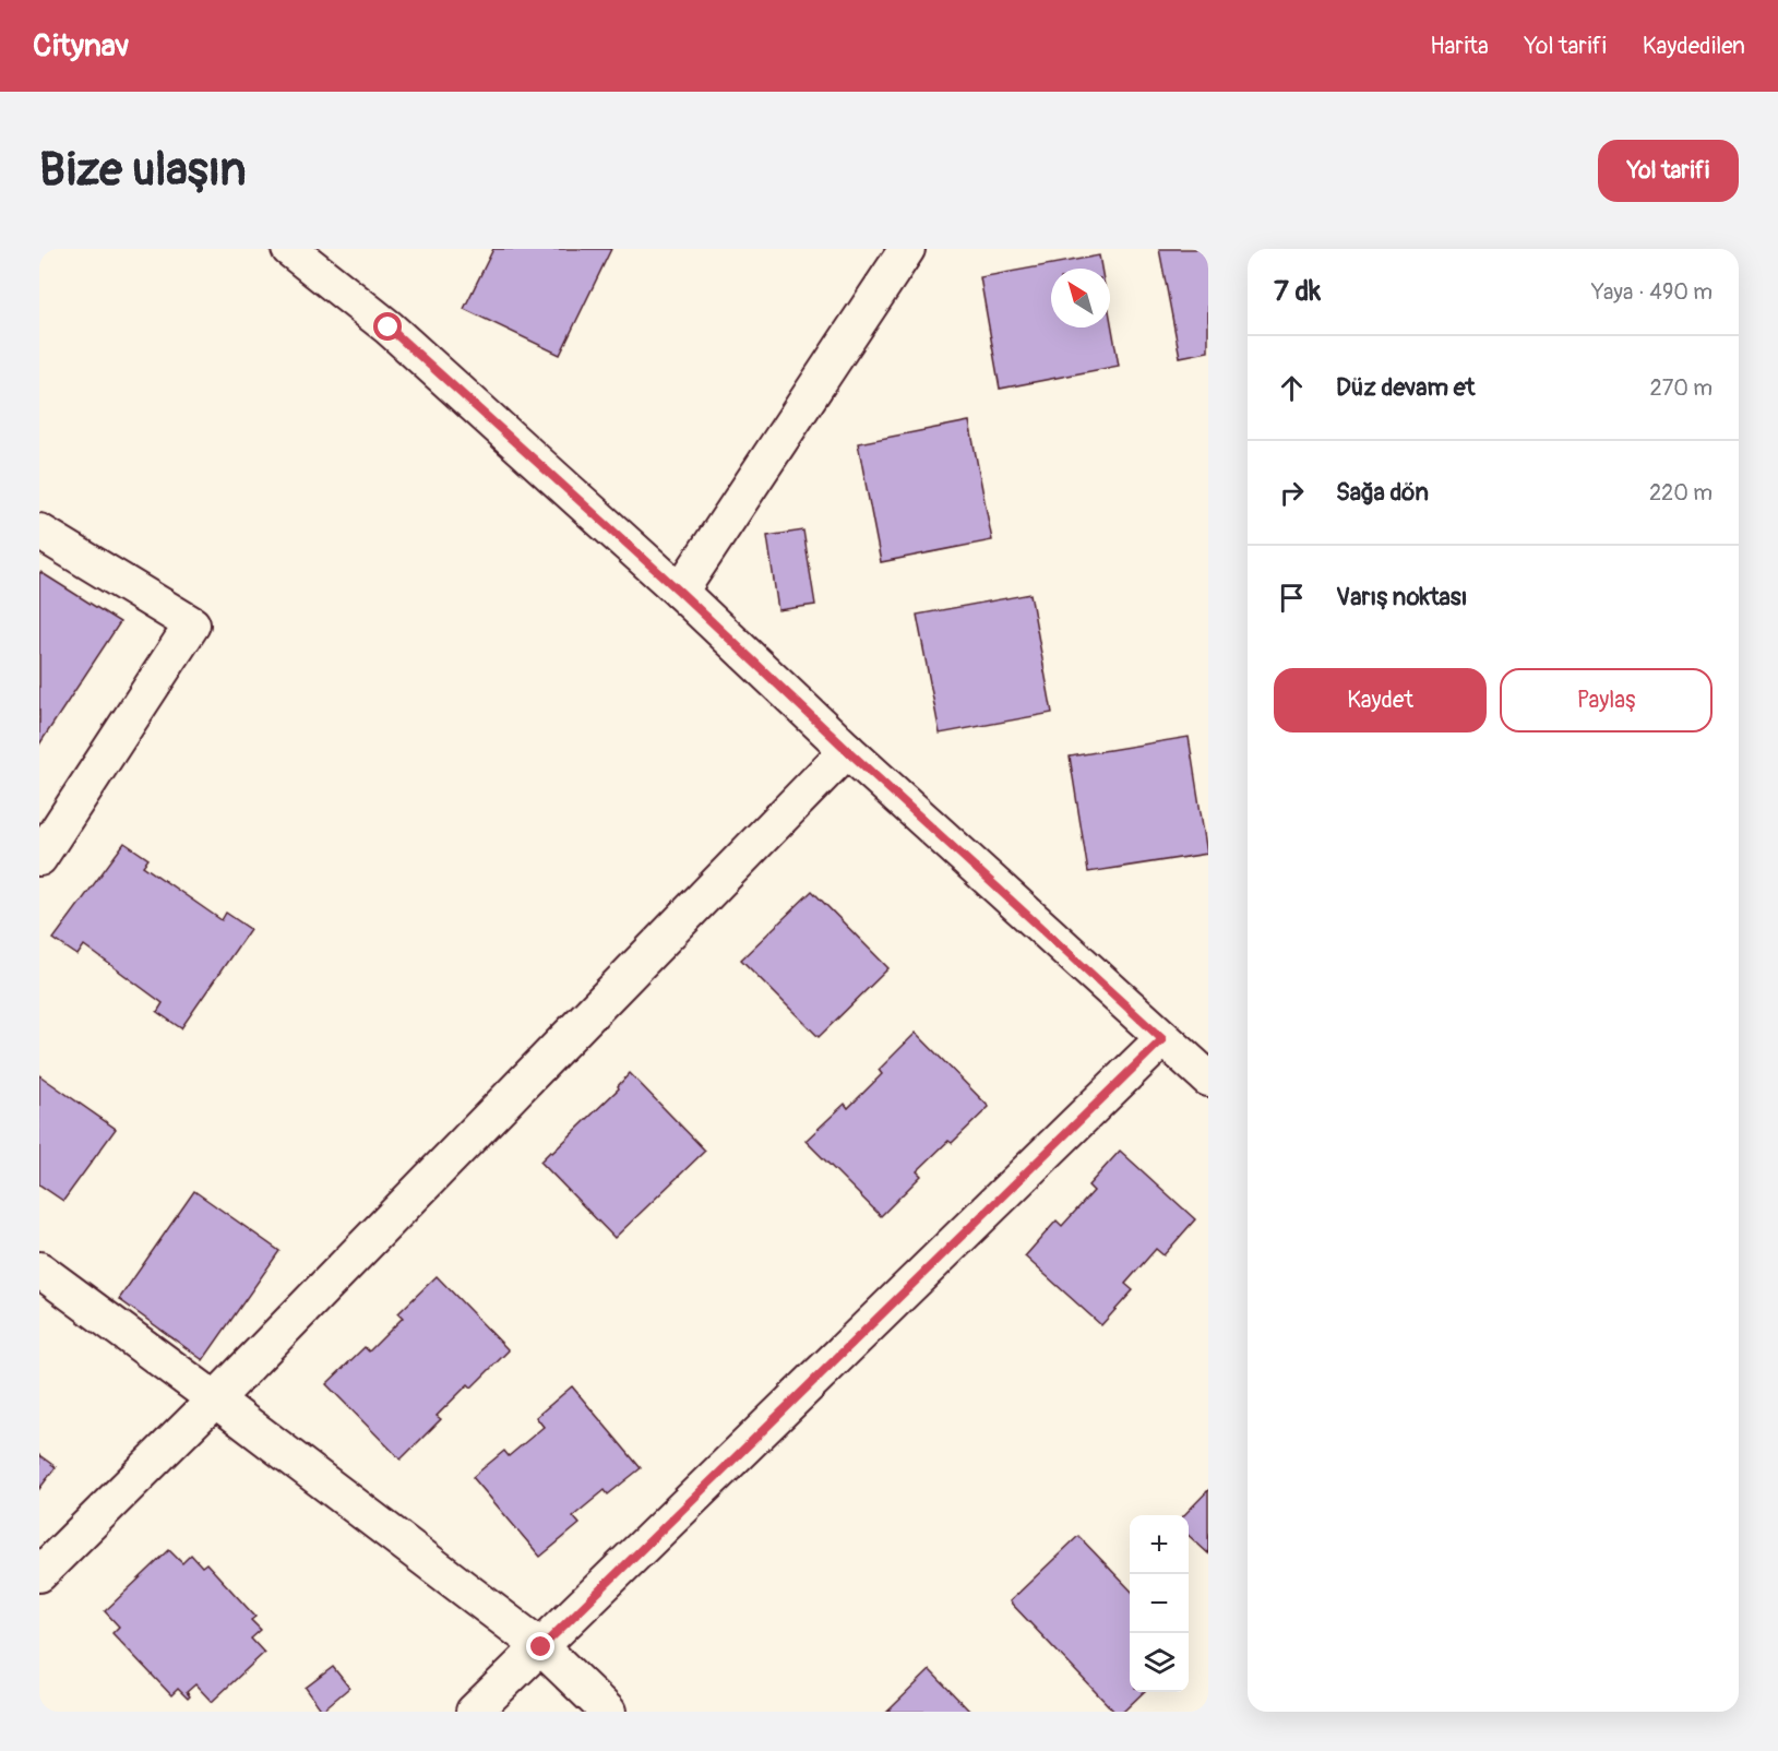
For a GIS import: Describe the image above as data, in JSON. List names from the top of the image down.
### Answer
{
  "north": "top left",
  "page": {
    "header": "Citynav",
    "nav": ["Harita", "Yol tarifi", "Kaydedilen"],
    "buttons": [
      "Yol tarifi",
      ["Kaydet", "Paylaş"]
    ],
    "title": "Bize ulaşın",
    "heading": ["7 dk", "Yaya · 490 m"],
    "list": [
      ["Düz devam et", "270 m"],
      ["Sağa dön", "220 m"],
      "Varış noktası"
    ],
    "map_buttons": ["+", "−"]
  }
}
